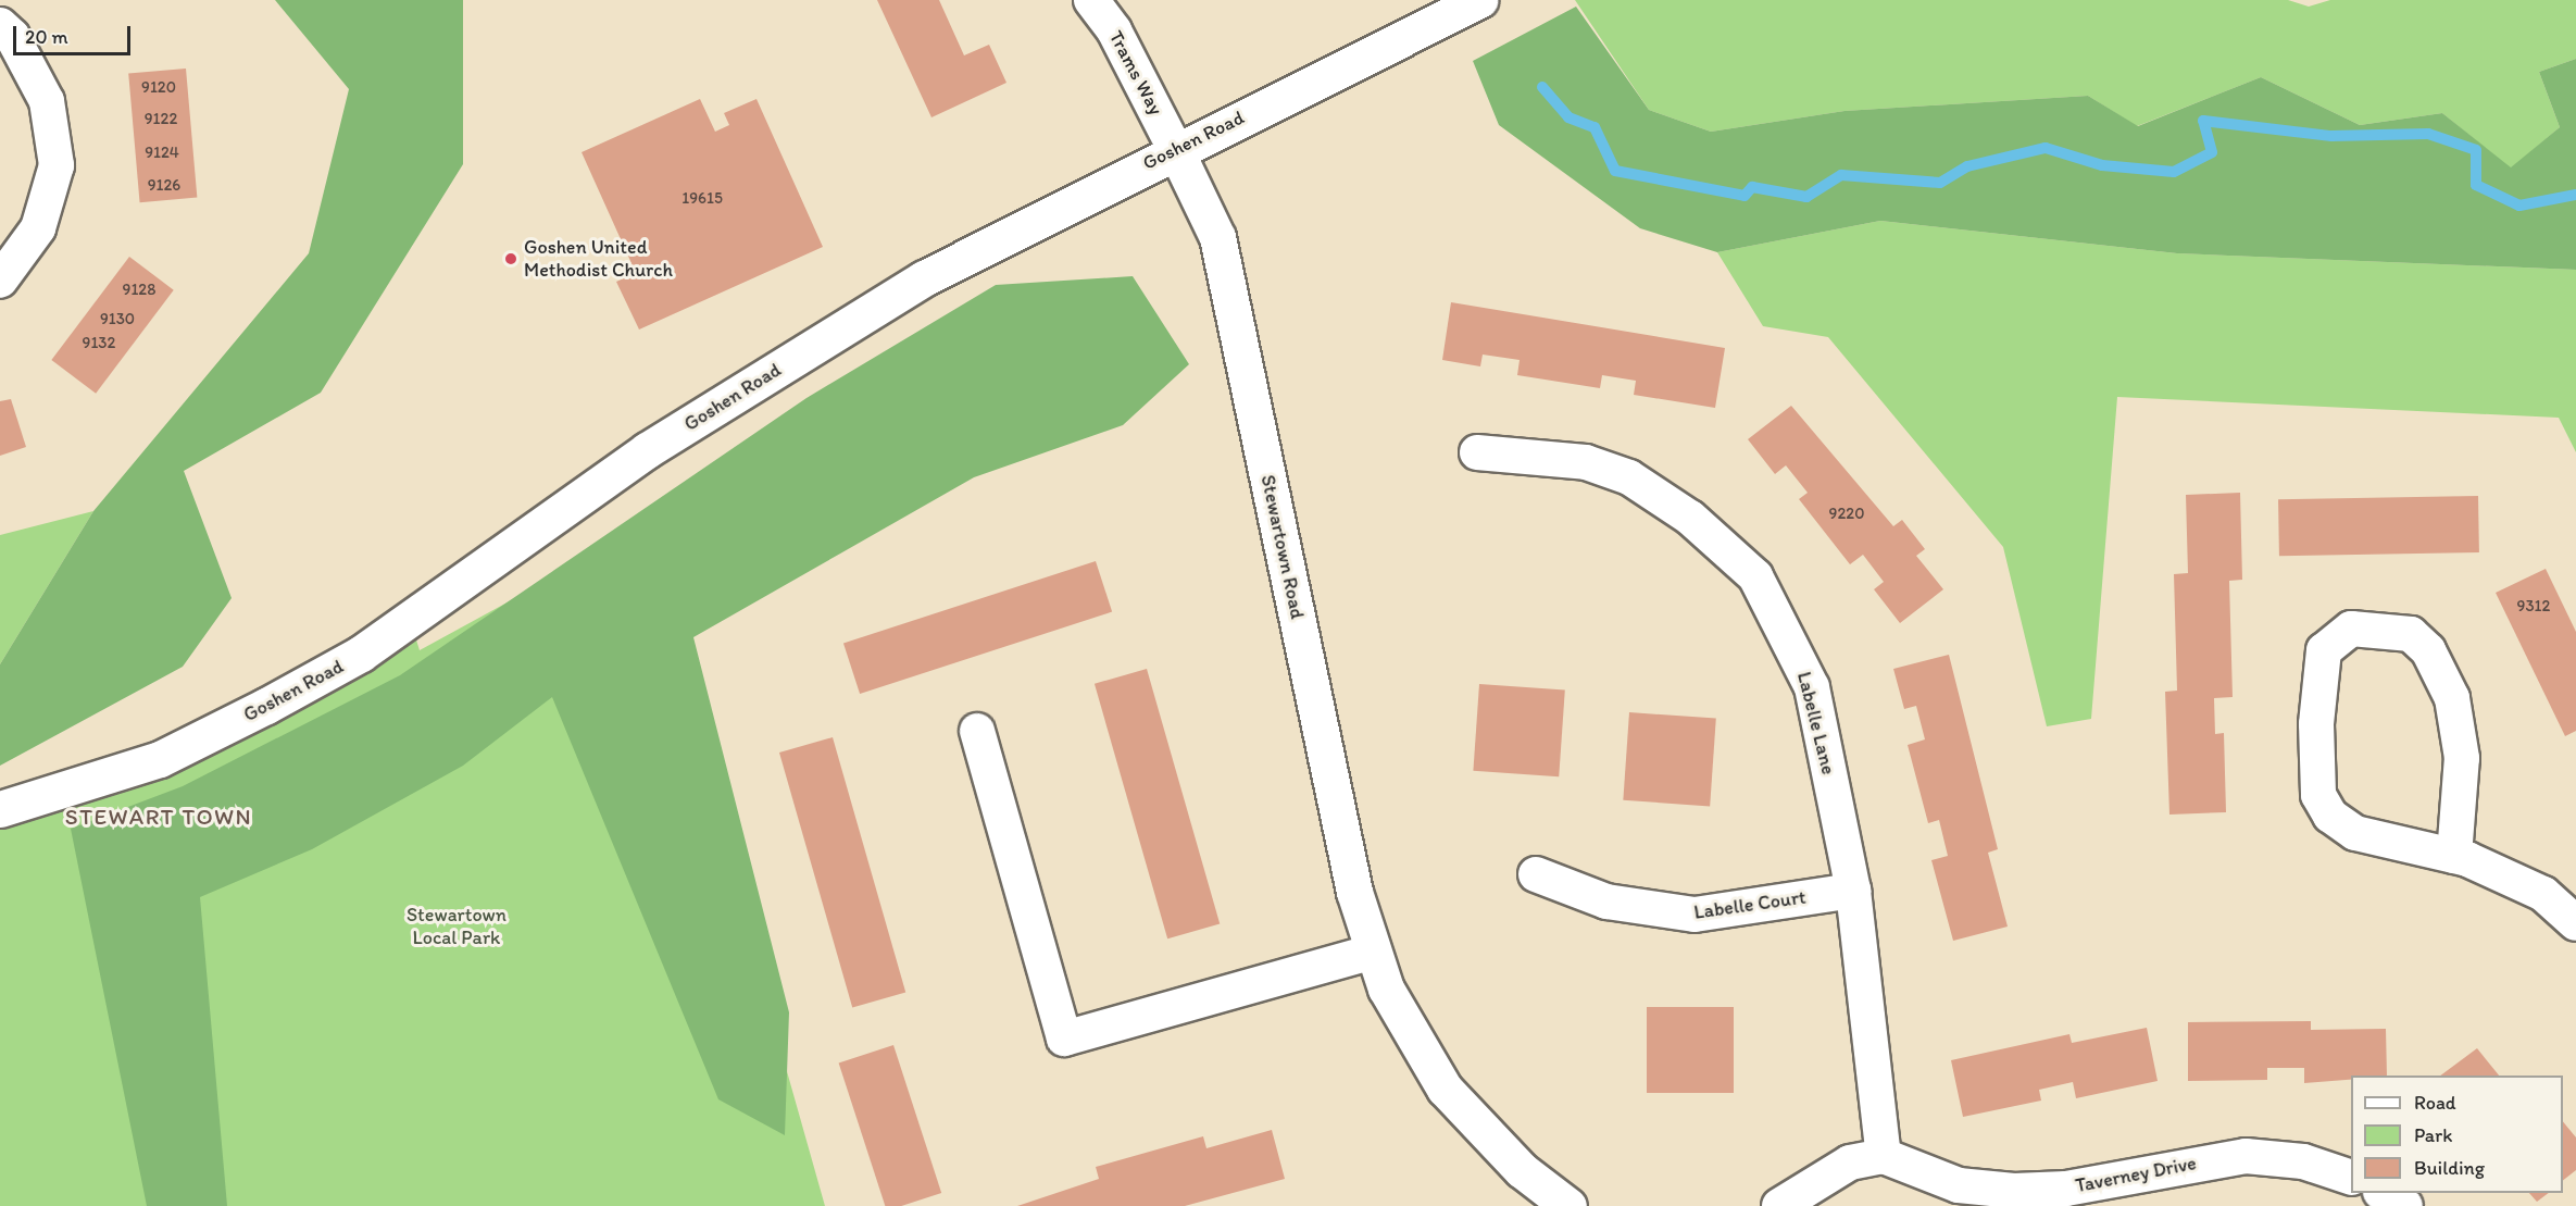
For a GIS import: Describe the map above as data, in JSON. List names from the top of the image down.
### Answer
{
  "streets": {
    "street": [
      "Trams Way",
      "Goshen Road",
      "Stewartown Road",
      "Labelle Lane",
      "Labelle Court",
      "Taverney Drive"
    ]
  },
  "crossings": [
    ["Trams Way", "Goshen Road"],
    ["Trams Way", "Stewartown Road"],
    ["Goshen Road", "Stewartown Road"],
    ["Labelle Lane", "Labelle Court"],
    ["Labelle Lane", "Taverney Drive"]
  ],
  "districts": ["STEWART TOWN"],
  "parks": ["Stewartown Local Park"],
  "places": ["Goshen United Methodist Church"],
  "house_numbers": [
    "9120",
    "9122",
    "9124",
    "9126",
    "19615",
    "9128",
    "9130",
    "9132",
    "9220",
    "9312"
  ],
  "legend": ["Road", "Park", "Building"],
  "scale_bar": "20 m"
}
